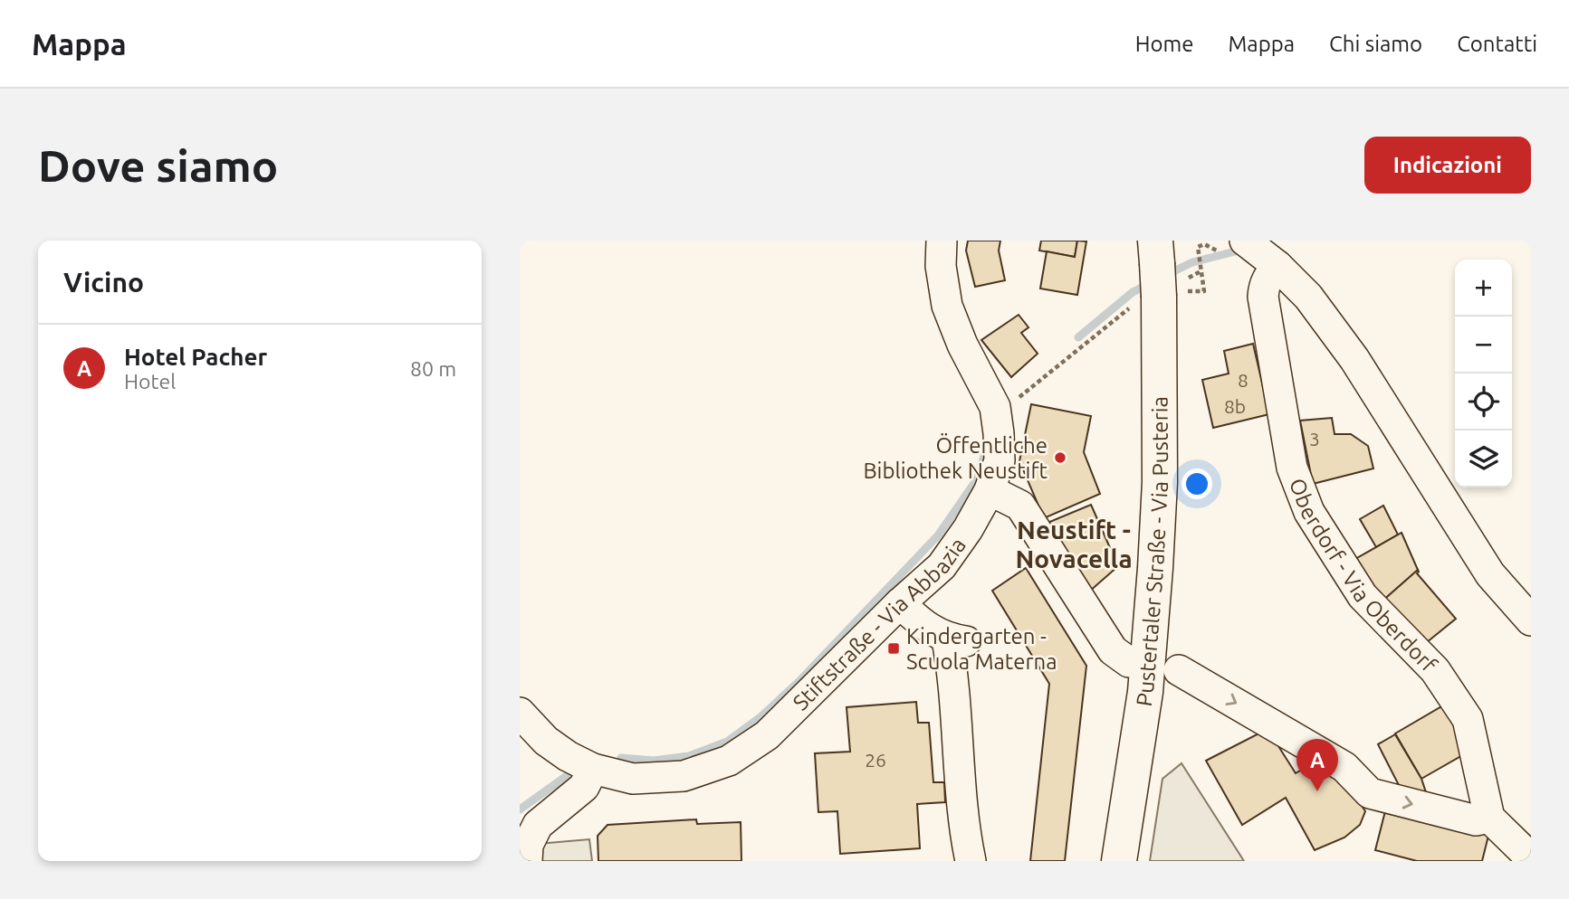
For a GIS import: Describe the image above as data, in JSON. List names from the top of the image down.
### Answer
{
  "streets": {
    "main road": ["Pustertaler Straße - Via Pusteria"],
    "street": ["Oberdorf - Via Oberdorf", "Stiftstraße - Via Abbazia"]
  },
  "districts": ["Neustift - Novacella"],
  "places": {
    "other": ["Öffentliche Bibliothek Neustift"],
    "transit": ["Kindergarten - Scuola Materna"]
  },
  "house_numbers": [
    "8",
    "8b",
    "3",
    "26"
  ],
  "page": {
    "header": "Mappa",
    "nav": [
      "Home",
      "Mappa",
      "Chi siamo",
      "Contatti"
    ],
    "buttons": "Indicazioni",
    "title": "Dove siamo",
    "heading": "Vicino",
    "map_buttons": ["+", "−"],
    "list": [
      {
        "mark": "A",
        "name": "Hotel Pacher",
        "note": "Hotel",
        "value": "80 m"
      }
    ],
    "pins": "A"
  }
}
